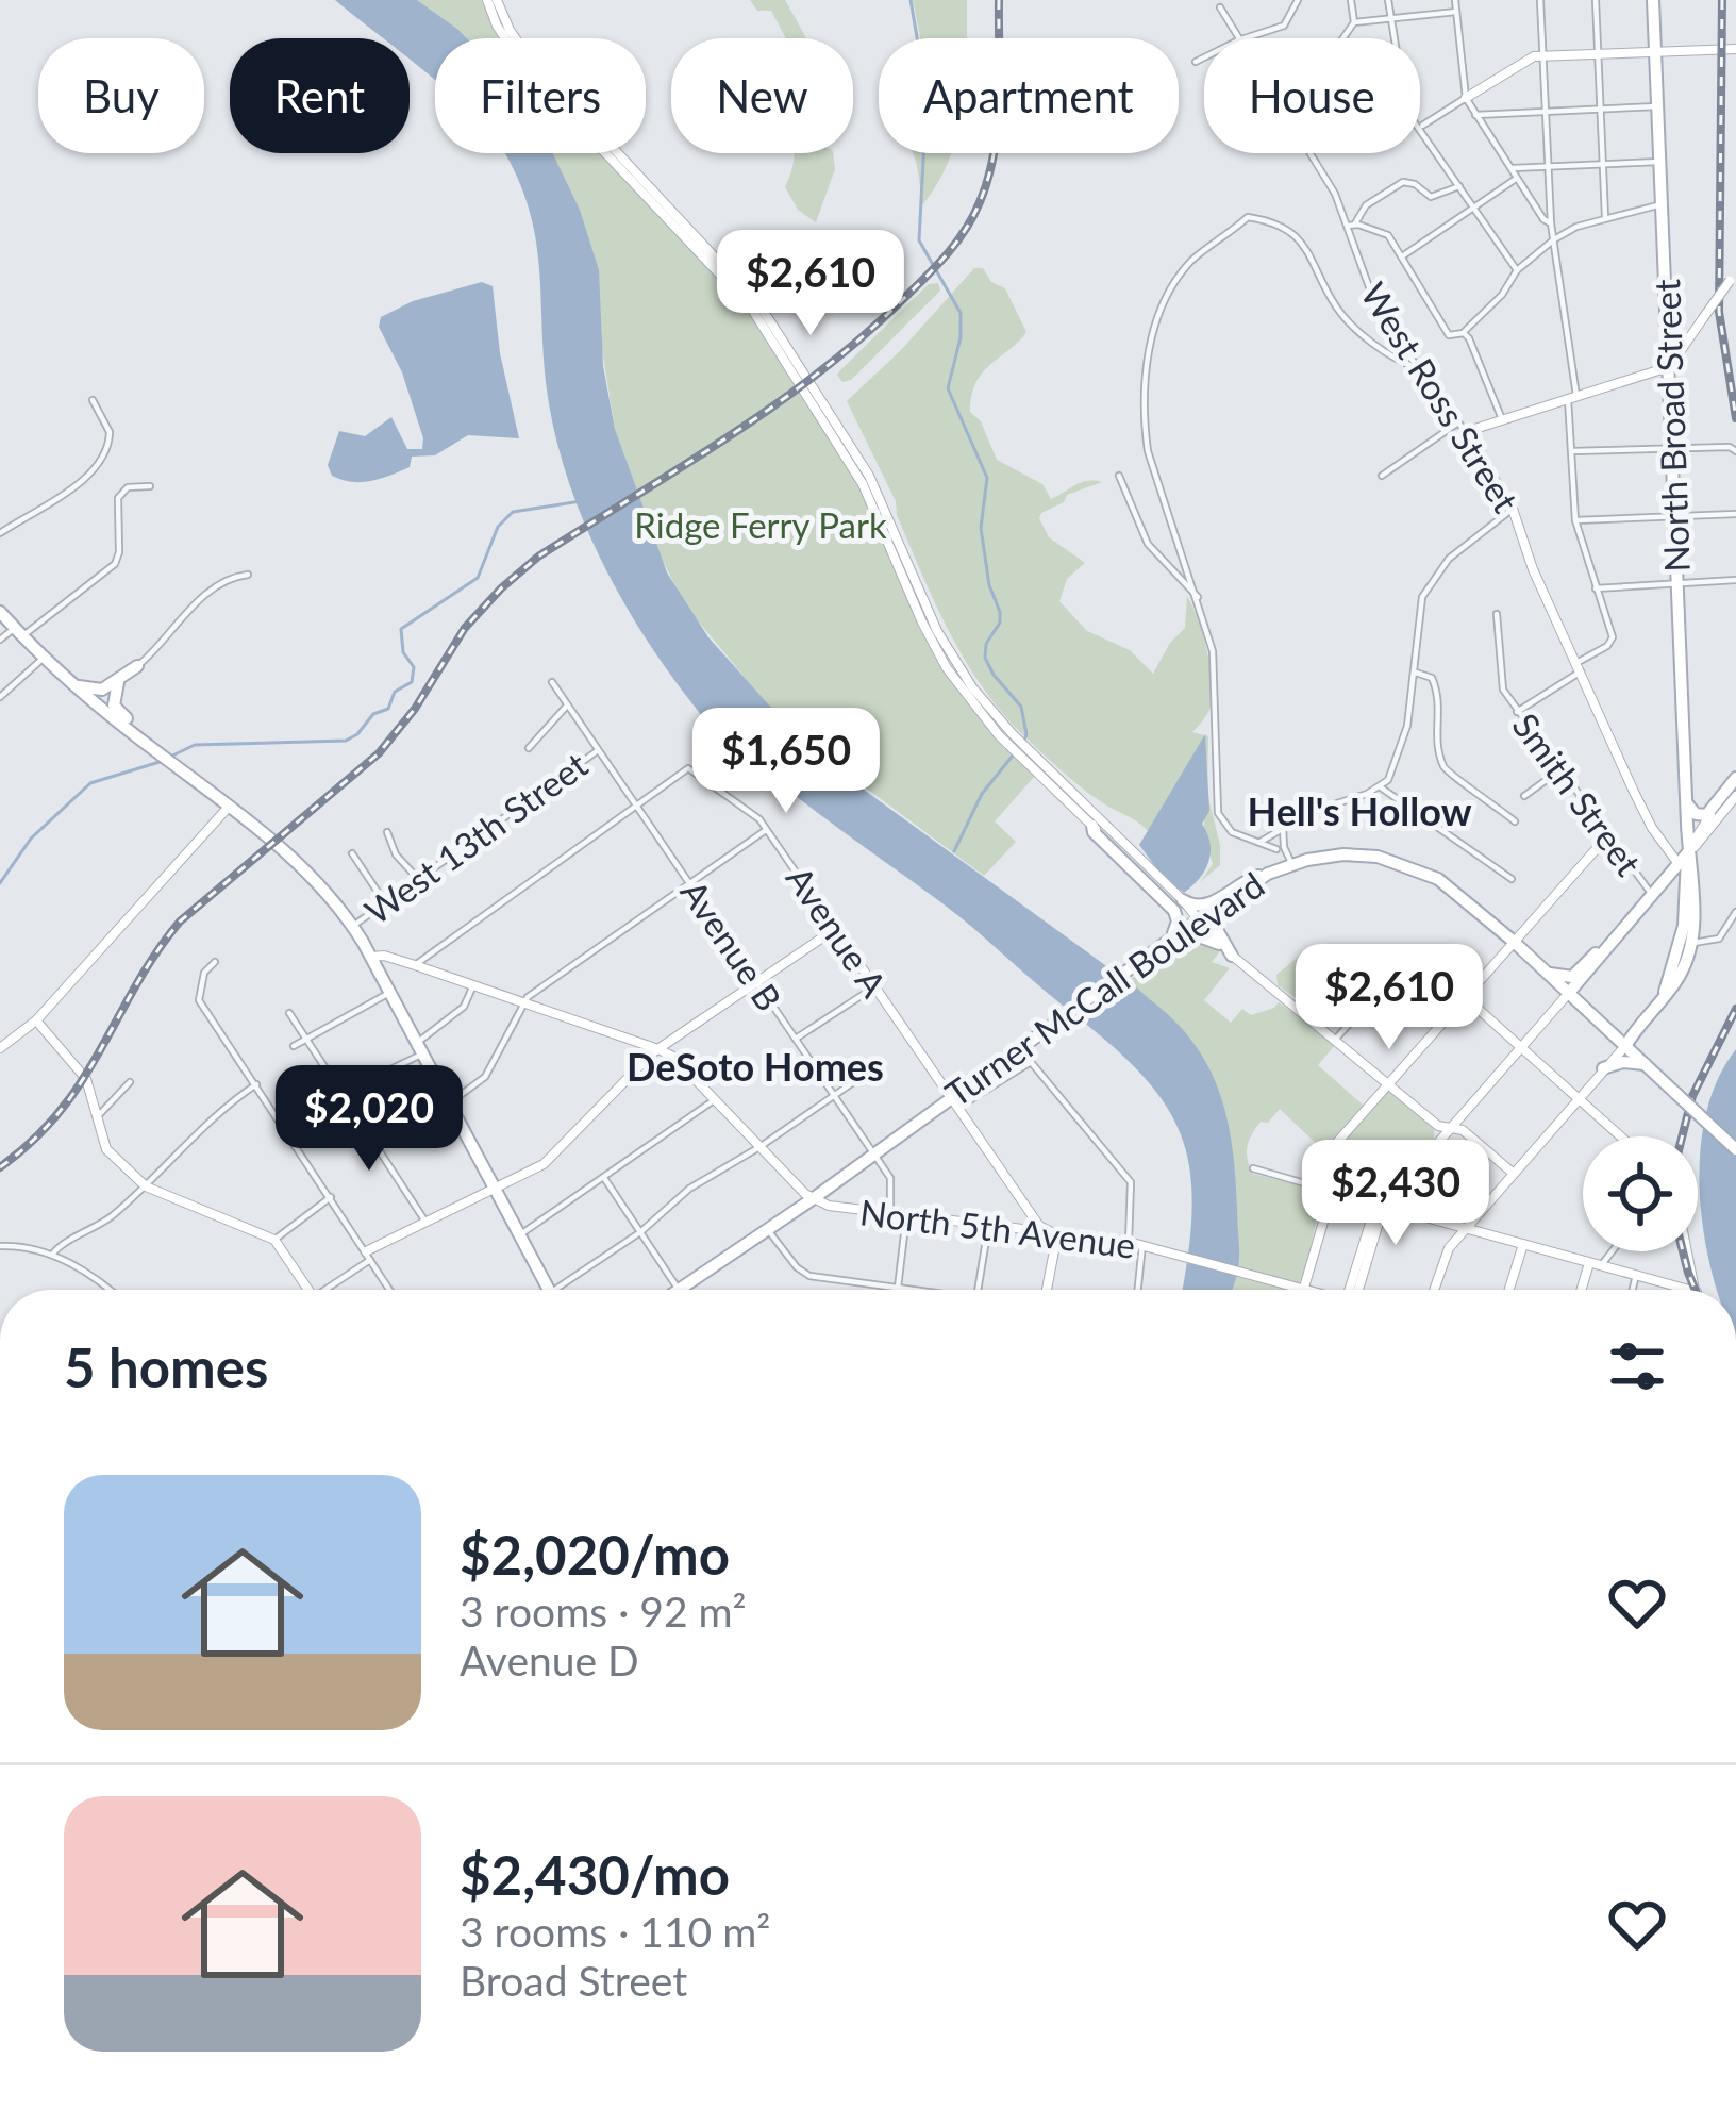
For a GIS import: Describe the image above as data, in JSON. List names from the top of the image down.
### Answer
{
  "streets": {
    "main road": ["North Broad Street", "Turner McCall Boulevard"],
    "street": [
      "West Ross Street",
      "Smith Street",
      "West 13th Street",
      "Avenue A",
      "Avenue B",
      "North 5th Avenue"
    ]
  },
  "crossings": [
    ["West 13th Street", "Avenue B"],
    ["Avenue A", "Avenue B"],
    ["Avenue A", "Turner McCall Boulevard"],
    ["Avenue A", "North 5th Avenue"],
    ["Avenue B", "Turner McCall Boulevard"],
    ["Avenue B", "North 5th Avenue"],
    ["Turner McCall Boulevard", "North 5th Avenue"]
  ],
  "districts": ["Hell's Hollow", "DeSoto Homes"],
  "parks": ["Ridge Ferry Park"],
  "page": {
    "chip": [
      "Buy",
      "Rent",
      "Filters",
      "New",
      "Apartment",
      "House"
    ],
    "price": [
      "$2,610",
      "$1,650",
      "$2,610",
      "$2,020",
      "$2,430"
    ],
    "heading": "5 homes",
    "list": [
      {
        "name": "$2,020/mo",
        "note": "3 rooms · 92 m² · Avenue D"
      },
      {
        "name": "$2,430/mo",
        "note": "3 rooms · 110 m² · Broad Street"
      }
    ]
  }
}
